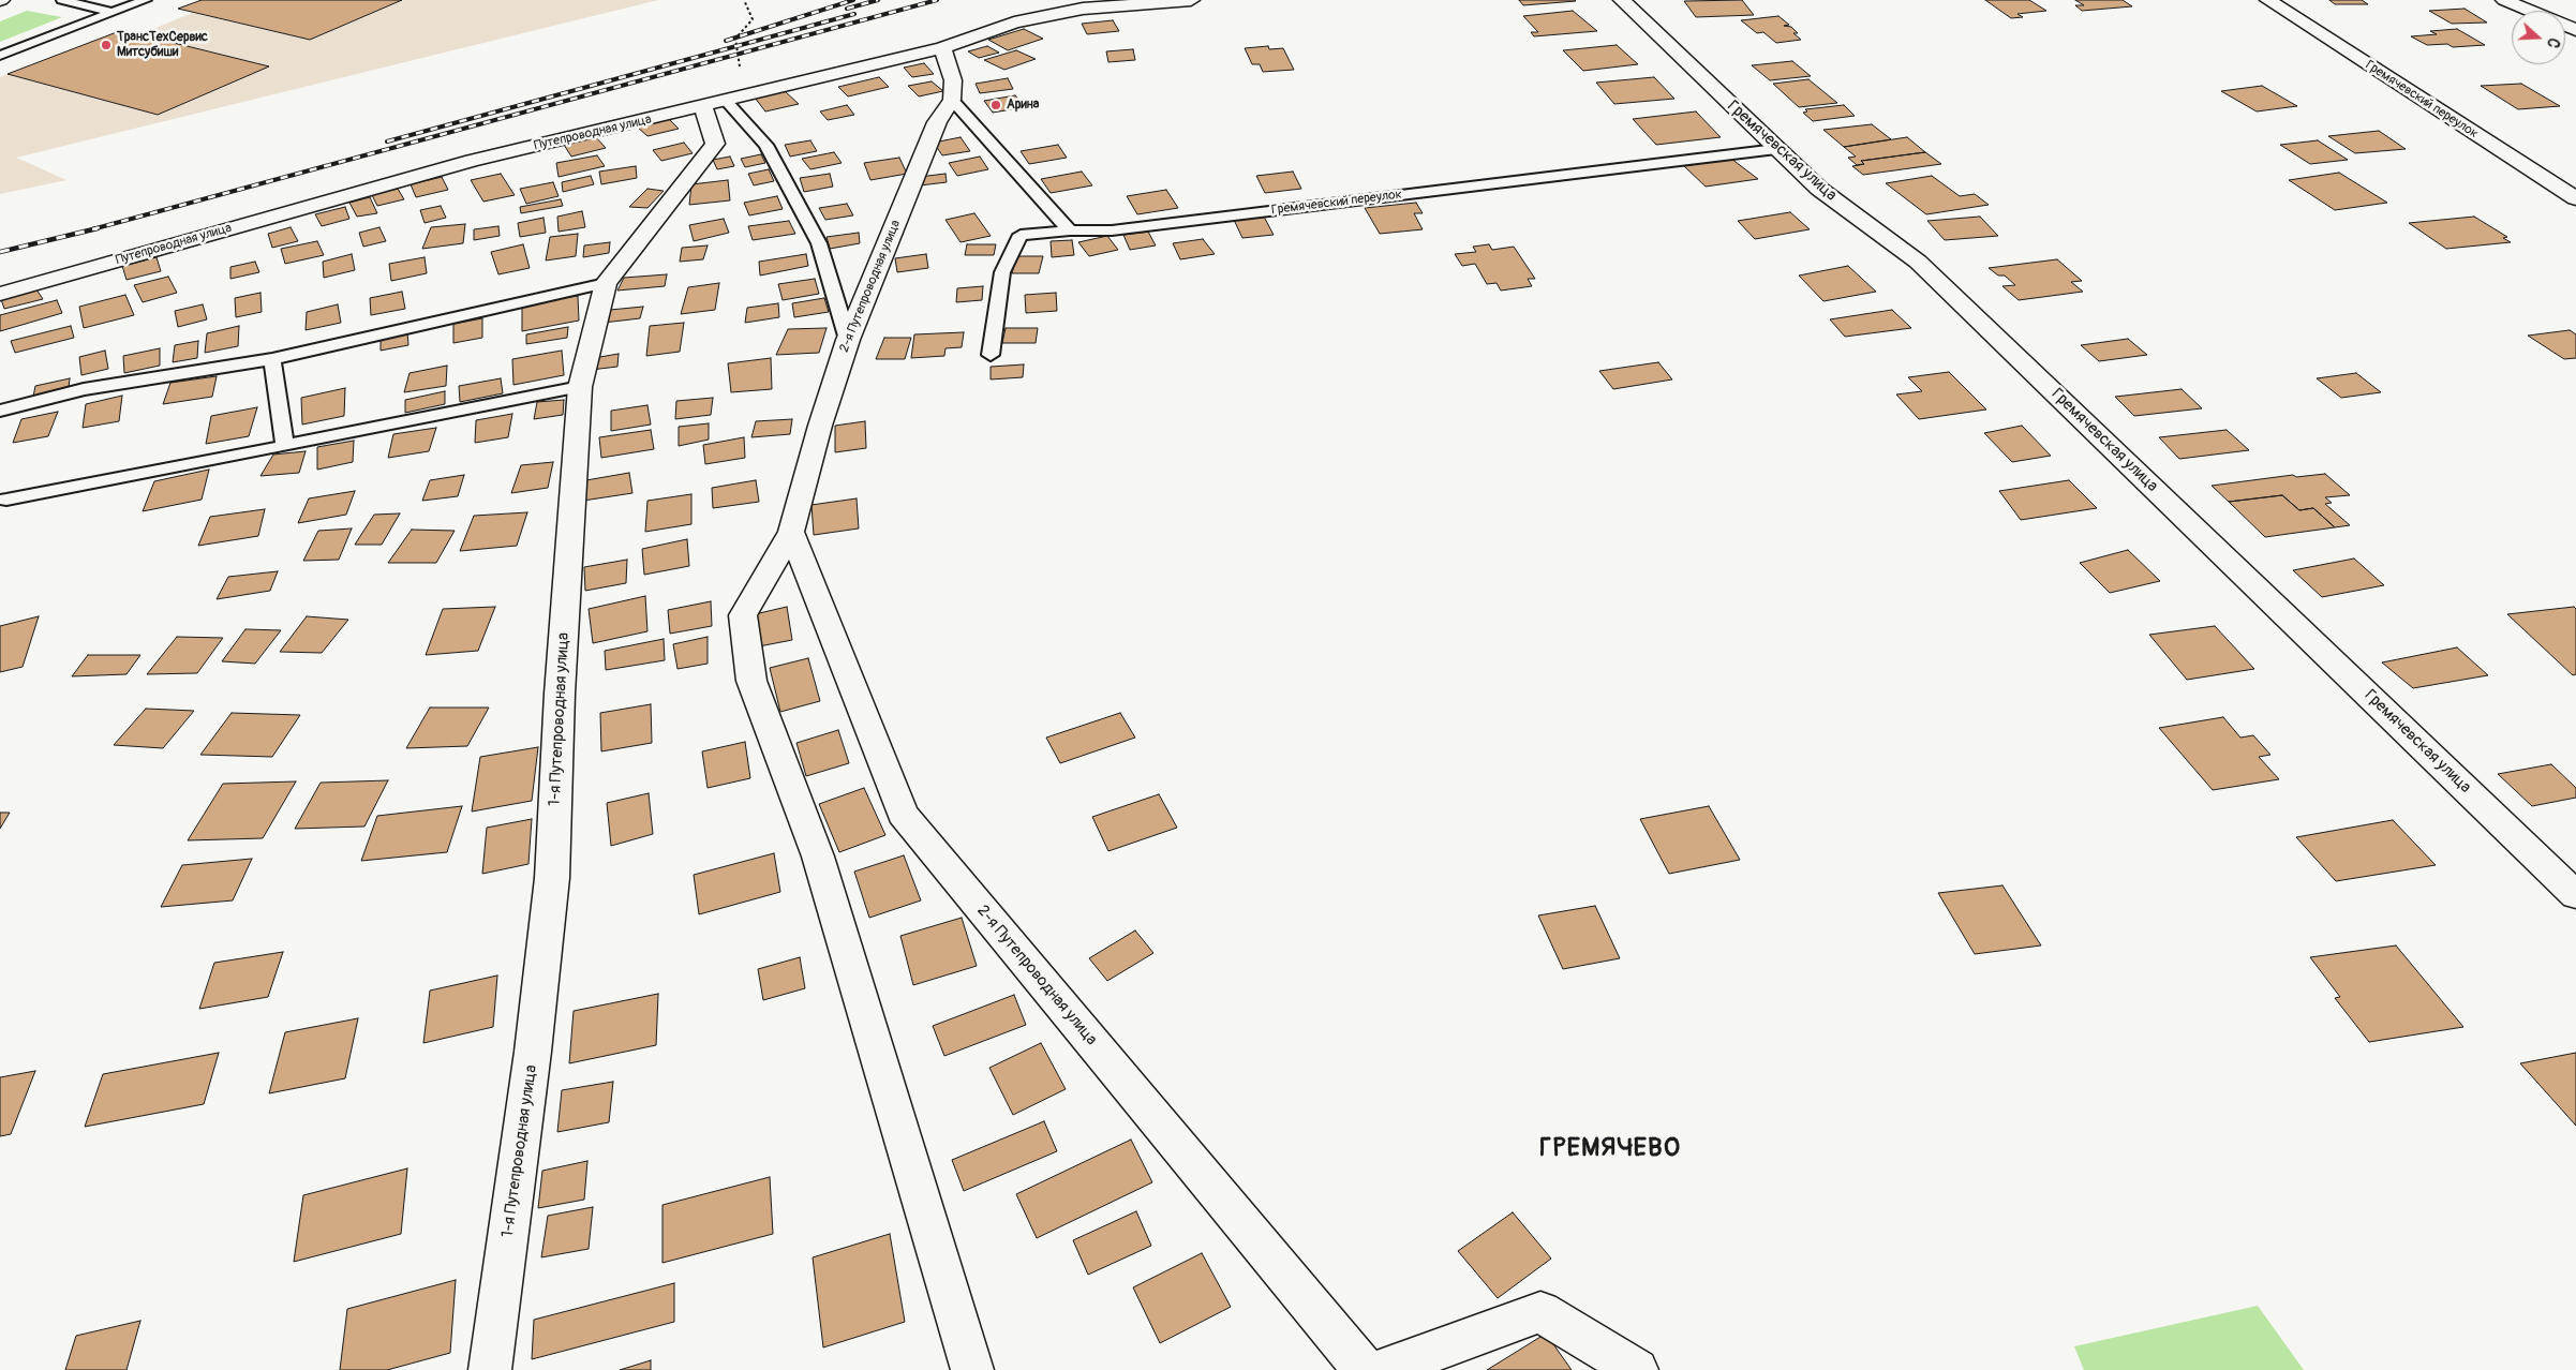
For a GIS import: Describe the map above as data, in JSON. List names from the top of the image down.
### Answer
{
  "streets": {
    "street": [
      "Гремячевский переулок",
      "Путепроводная улица",
      "Гремячевская улица",
      "2-я Путепроводная улица",
      "1-я Путепроводная улица"
    ]
  },
  "crossings": [
    ["Гремячевский переулок", "Гремячевская улица"],
    ["Путепроводная улица", "1-я Путепроводная улица"]
  ],
  "districts": ["ГРЕМЯЧЕВО"],
  "places": ["ТрансТехСервис Митсубиши", "Арина"],
  "north": "right"
}
